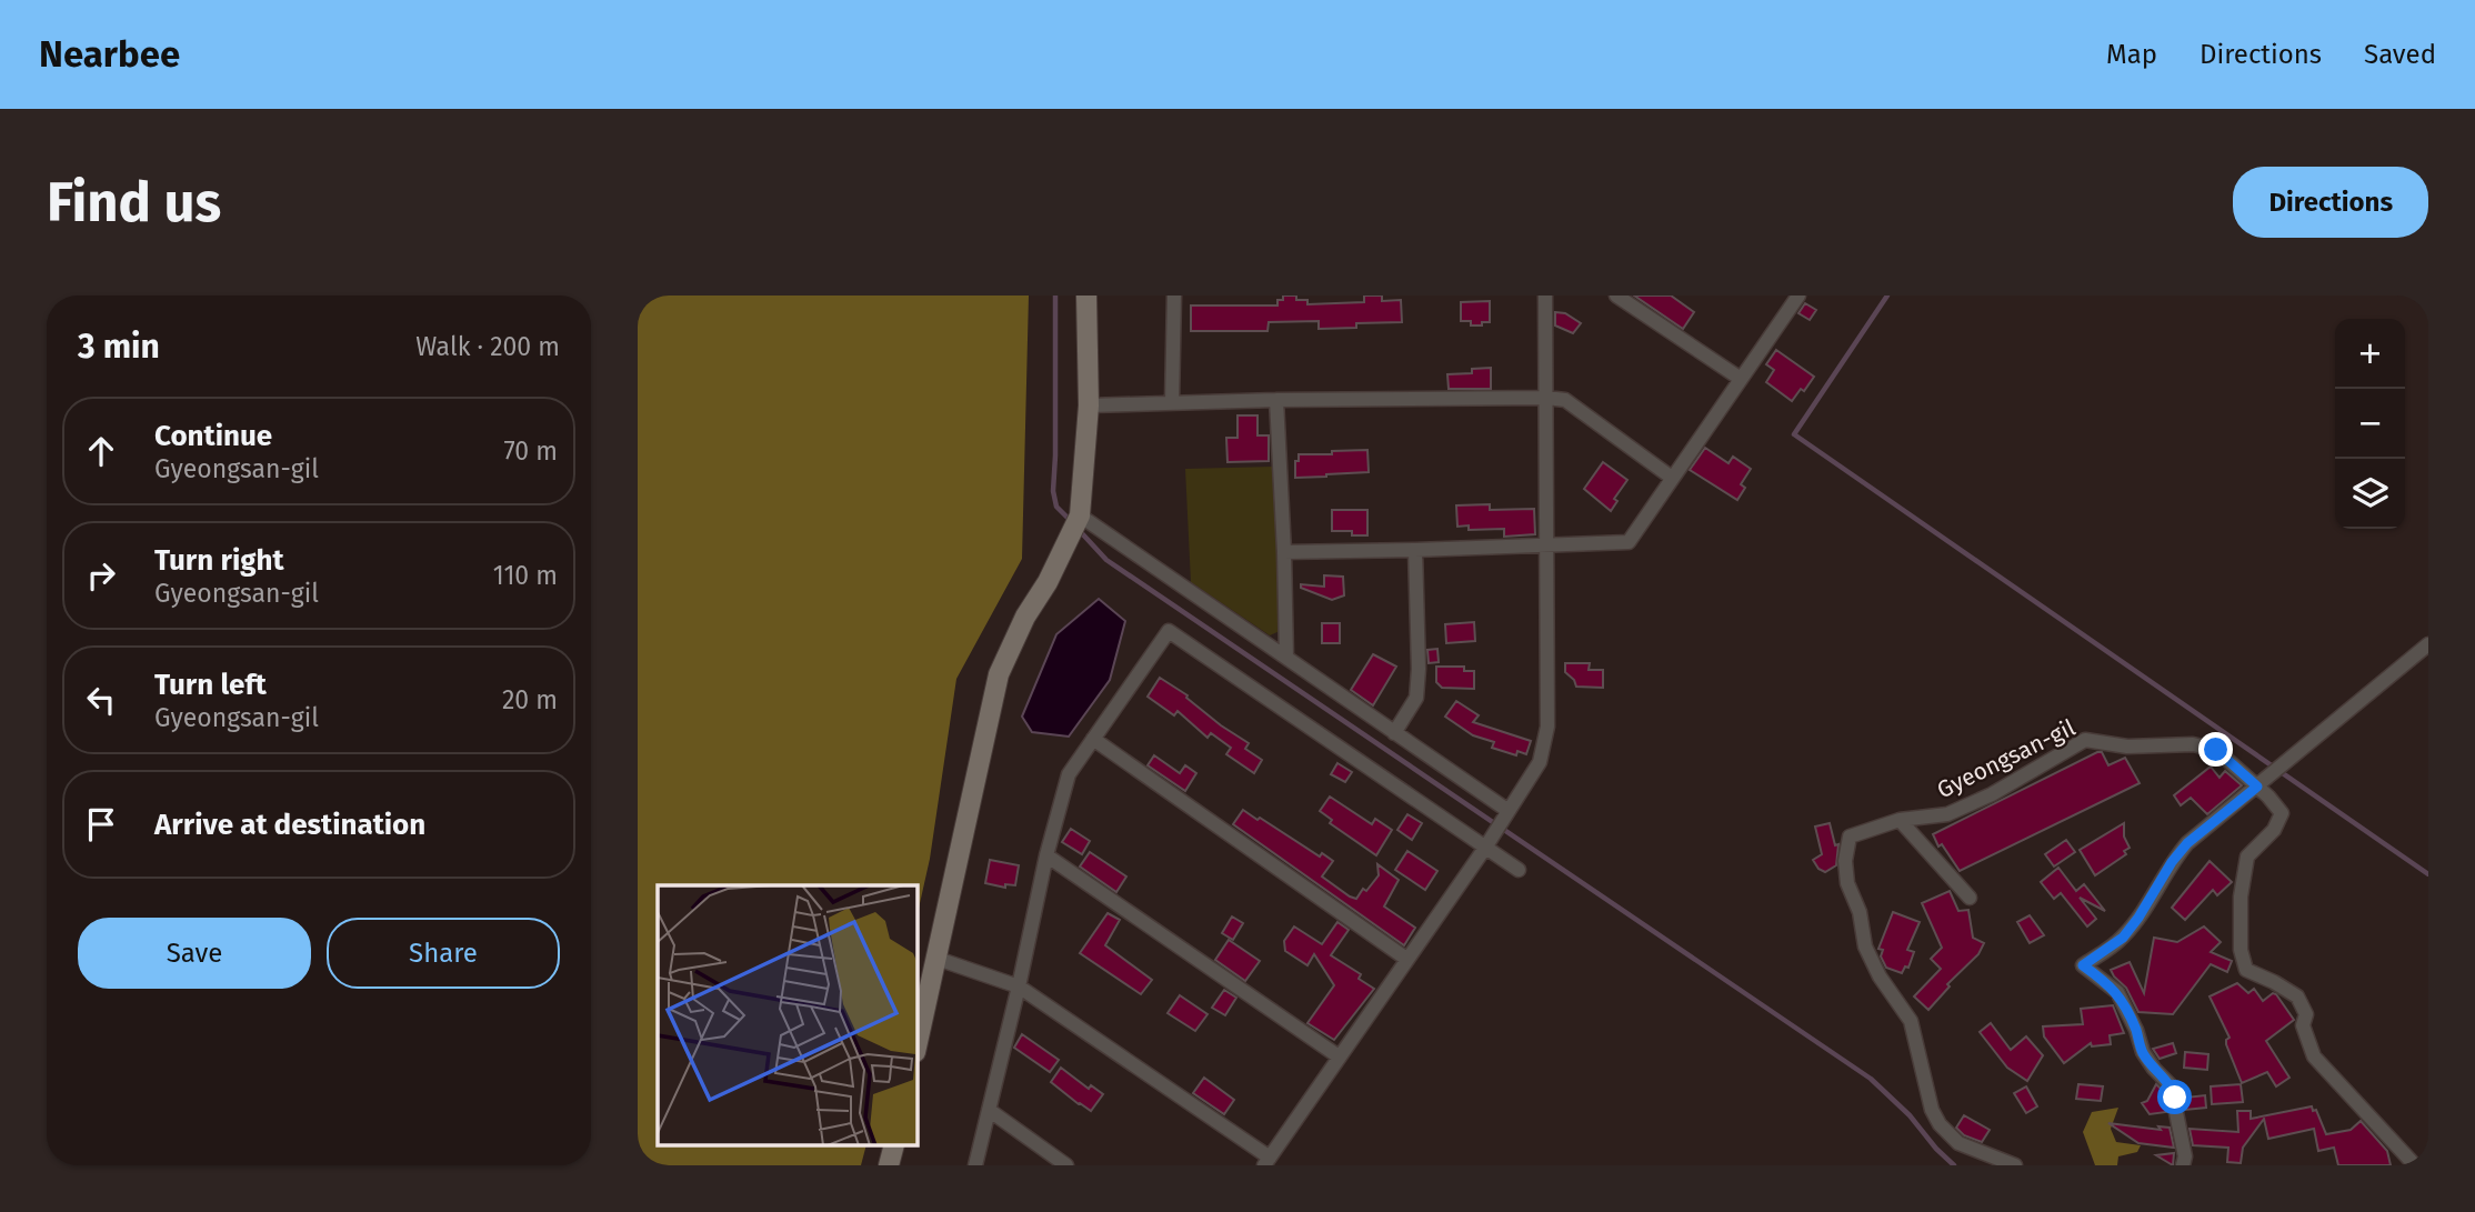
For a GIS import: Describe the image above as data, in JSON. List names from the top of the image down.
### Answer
{
  "streets": {
    "street": ["Gyeongsan-gil"]
  },
  "page": {
    "header": "Nearbee",
    "nav": ["Map", "Directions", "Saved"],
    "buttons": [
      "Directions",
      ["Save", "Share"]
    ],
    "title": "Find us",
    "heading": ["3 min", "Walk · 200 m"],
    "map_buttons": ["+", "−"],
    "list": [
      ["Continue", "Gyeongsan-gil", "70 m"],
      ["Turn right", "Gyeongsan-gil", "110 m"],
      ["Turn left", "Gyeongsan-gil", "20 m"],
      "Arrive at destination"
    ]
  }
}
